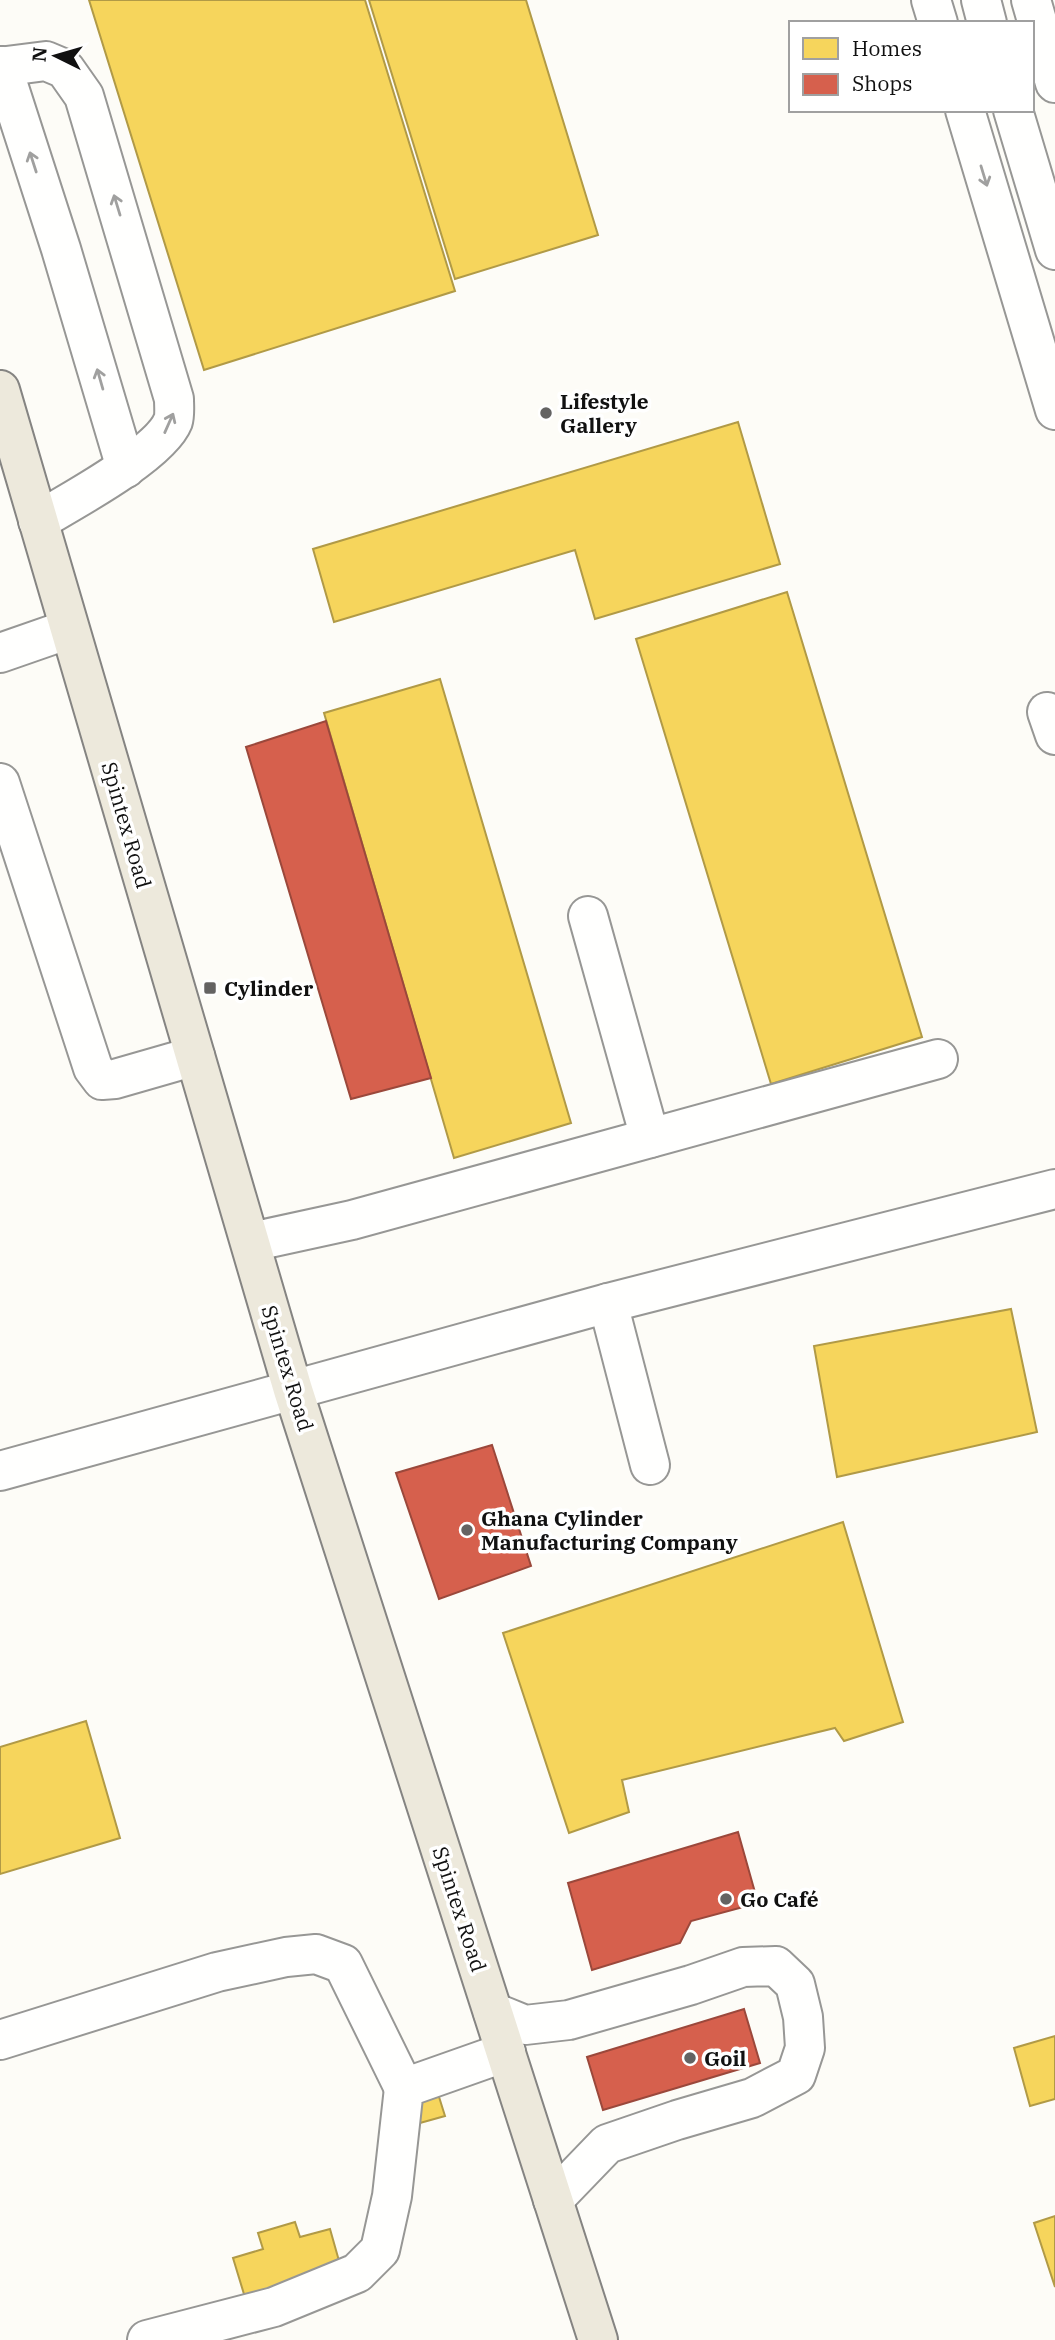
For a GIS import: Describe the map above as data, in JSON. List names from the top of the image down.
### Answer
{
  "streets": {
    "main road": ["Spintex Road"]
  },
  "places": {
    "other": [
      "Lifestyle Gallery",
      "Ghana Cylinder Manufacturing Company",
      "Go Café",
      "Goil"
    ],
    "transit": ["Cylinder"]
  },
  "legend": ["Homes", "Shops"],
  "north": "left"
}
